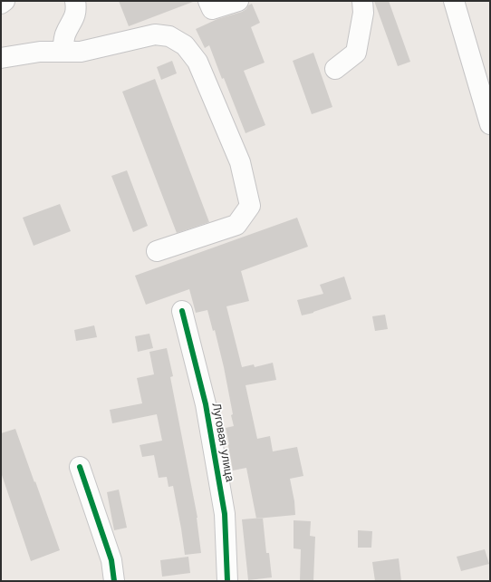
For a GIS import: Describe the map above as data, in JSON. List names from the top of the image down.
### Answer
{
  "streets": {
    "street": ["Луговая улица"]
  }
}
